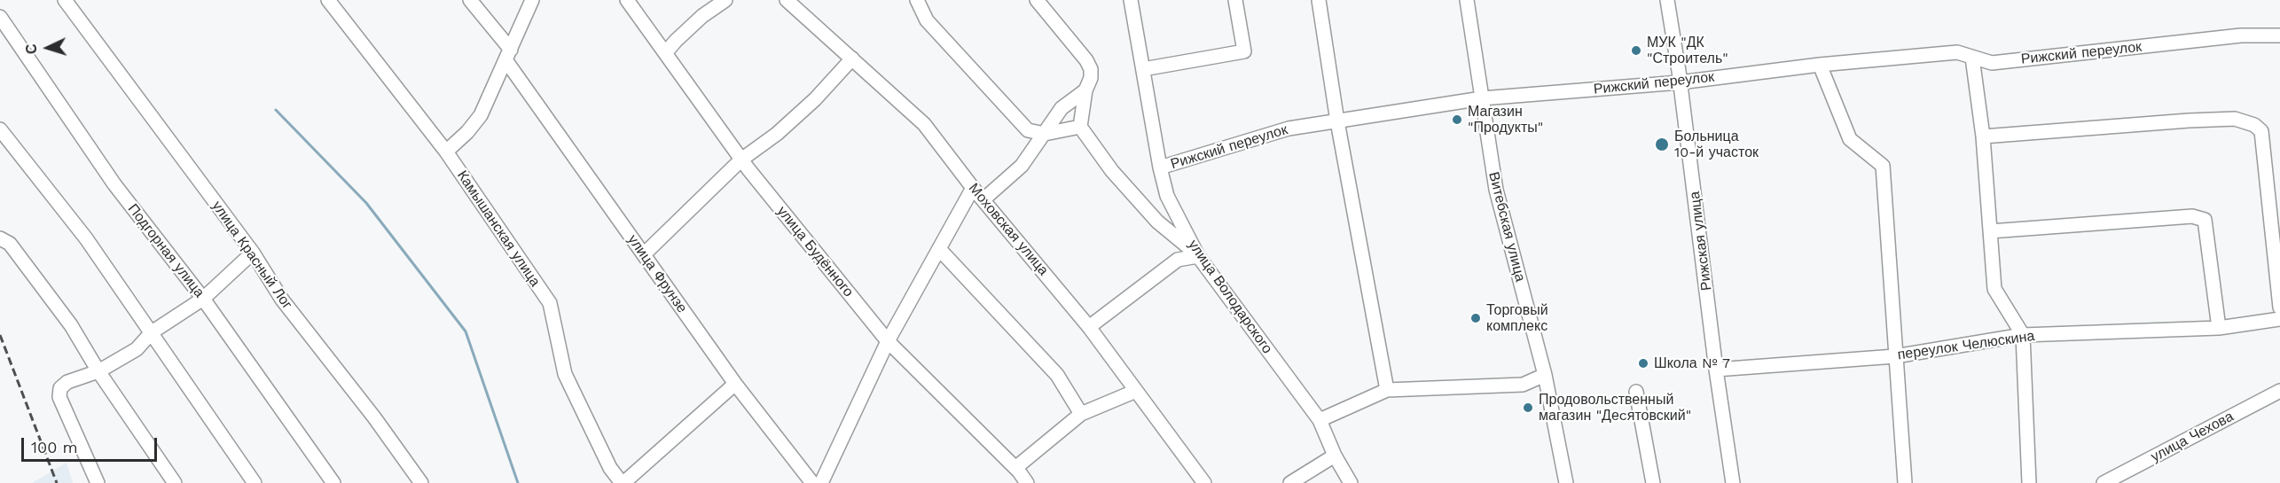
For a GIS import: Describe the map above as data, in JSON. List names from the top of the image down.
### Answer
{
  "streets": {
    "street": [
      "Рижский переулок",
      "Витебская улица",
      "Камышанская улица",
      "Моховская улица",
      "Рижская улица",
      "Подгорная улица",
      "улица Будённого",
      "улица Красный Лог",
      "улица Фрунзе",
      "улица Володарского",
      "переулок Челюскина",
      "улица Чехова"
    ]
  },
  "crossings": [
    ["Рижский переулок", "Витебская улица"],
    ["Рижский переулок", "Рижская улица"],
    ["Рижский переулок", "улица Володарского"],
    ["Рижская улица", "переулок Челюскина"]
  ],
  "places": [
    "МУК \"ДК \"Строитель\"",
    "Магазин \"Продукты\"",
    "Больница 10-й участок",
    "Торговый комплекс",
    "Школа № 7",
    "Продовольственный магазин \"Деcятовский\""
  ],
  "scale_bar": "100 m",
  "north": "left"
}
